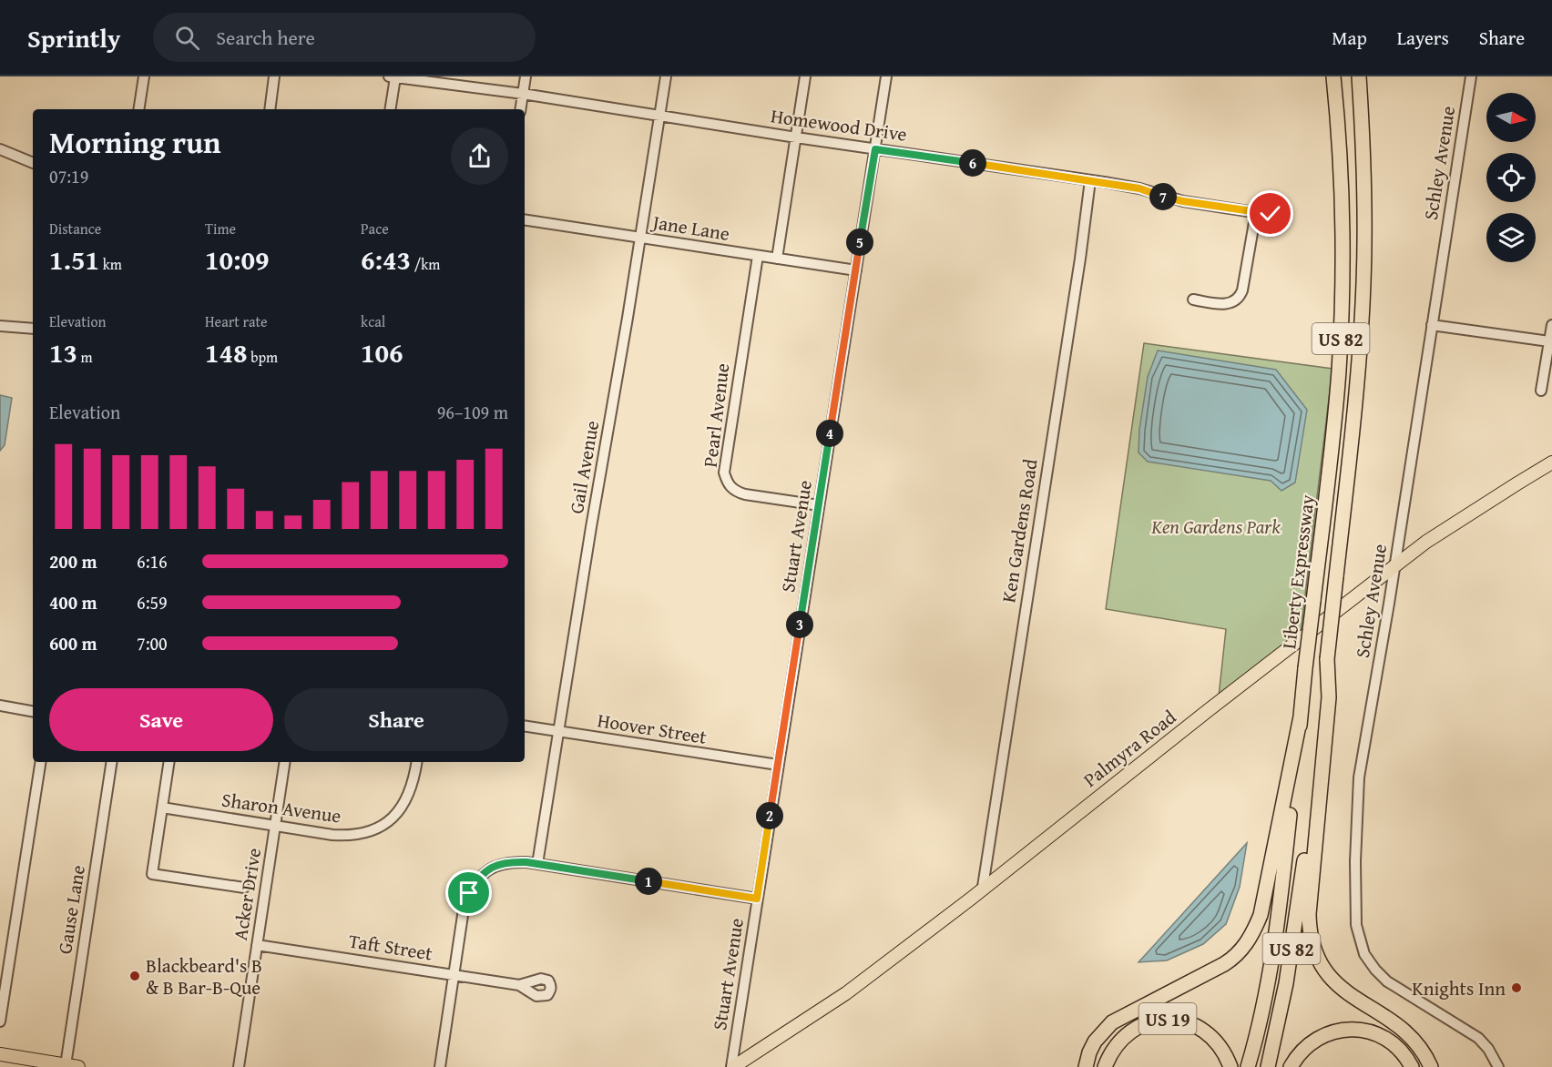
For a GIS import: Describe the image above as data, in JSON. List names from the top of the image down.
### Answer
{
  "streets": {
    "highway": ["US 82", "Liberty Expressway", "US 19"],
    "main road": ["Palmyra Road"],
    "street": [
      "Homewood Drive",
      "Schley Avenue",
      "Jane Lane",
      "Pearl Avenue",
      "Gail Avenue",
      "Ken Gardens Road",
      "Stuart Avenue",
      "Hoover Street",
      "Sharon Avenue",
      "Acker Drive",
      "Gause Lane",
      "Taft Street"
    ]
  },
  "crossings": [
    ["Homewood Drive", "Gail Avenue"],
    ["Homewood Drive", "Ken Gardens Road"],
    ["Homewood Drive", "Stuart Avenue"],
    ["Schley Avenue", "Palmyra Road"],
    ["Jane Lane", "Pearl Avenue"],
    ["Jane Lane", "Gail Avenue"],
    ["Jane Lane", "Stuart Avenue"],
    ["US 82", "Liberty Expressway"],
    ["Pearl Avenue", "Stuart Avenue"],
    ["Gail Avenue", "Hoover Street"],
    ["Ken Gardens Road", "Palmyra Road"],
    ["Stuart Avenue", "Hoover Street"],
    ["Stuart Avenue", "Palmyra Road"],
    ["Sharon Avenue", "Acker Drive"],
    ["Acker Drive", "Taft Street"]
  ],
  "parks": ["Ken Gardens Park"],
  "places": ["Blackbeard's B & B Bar-B-Que", "Knights Inn"],
  "north": "right",
  "page": {
    "header": "Sprintly",
    "search": "Search here",
    "nav": ["Map", "Layers", "Share"],
    "heading": ["Morning run", "07:19"],
    "pins": [
      "6",
      "7",
      "5",
      "4",
      "3",
      "2",
      "1"
    ],
    "stats": [
      ["Distance", "1.51 km"],
      ["Time", "10:09"],
      ["Pace", "6:43 /km"],
      ["Elevation", "13 m"],
      ["Heart rate", "148 bpm"],
      ["kcal", "106"]
    ],
    "chart": ["Elevation", "96–109 m"],
    "list": [
      {
        "name": "200 m",
        "note": "6:16"
      },
      {
        "name": "400 m",
        "note": "6:59"
      },
      {
        "name": "600 m",
        "note": "7:00"
      }
    ],
    "buttons": ["Save", "Share"]
  }
}
